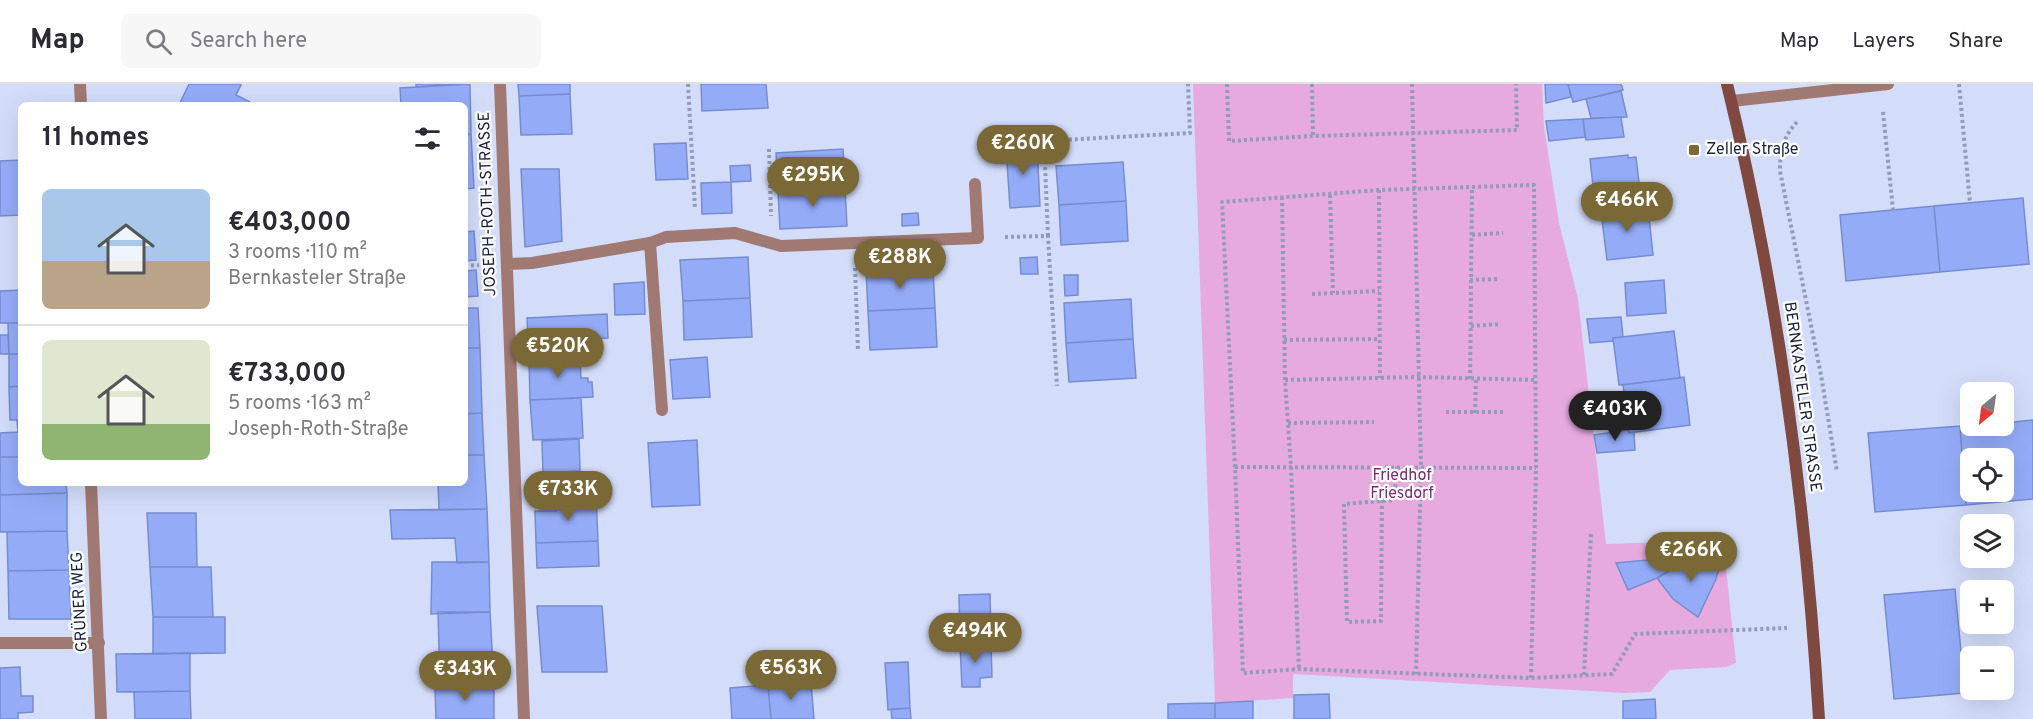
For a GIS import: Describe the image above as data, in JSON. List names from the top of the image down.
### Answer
{
  "streets": {
    "street": ["JOSEPH-ROTH-STRASSE", "BERNKASTELER STRASSE", "GRÜNER WEG"]
  },
  "parks": ["Friedhof Friesdorf"],
  "places": {
    "transit": ["Zeller Straße"]
  },
  "north": "bottom left",
  "page": {
    "header": "Map",
    "search": "Search here",
    "nav": ["Map", "Layers", "Share"],
    "heading": "11 homes",
    "price": [
      "€260K",
      "€295K",
      "€466K",
      "€288K",
      "€520K",
      "€403K",
      "€733K",
      "€266K",
      "€494K",
      "€563K",
      "€343K"
    ],
    "list": [
      {
        "name": "€403,000",
        "note": "3 rooms · 110 m² · Bernkasteler Straße"
      },
      {
        "name": "€733,000",
        "note": "5 rooms · 163 m² · Joseph-Roth-Straße"
      }
    ],
    "map_buttons": ["+", "−"]
  }
}
